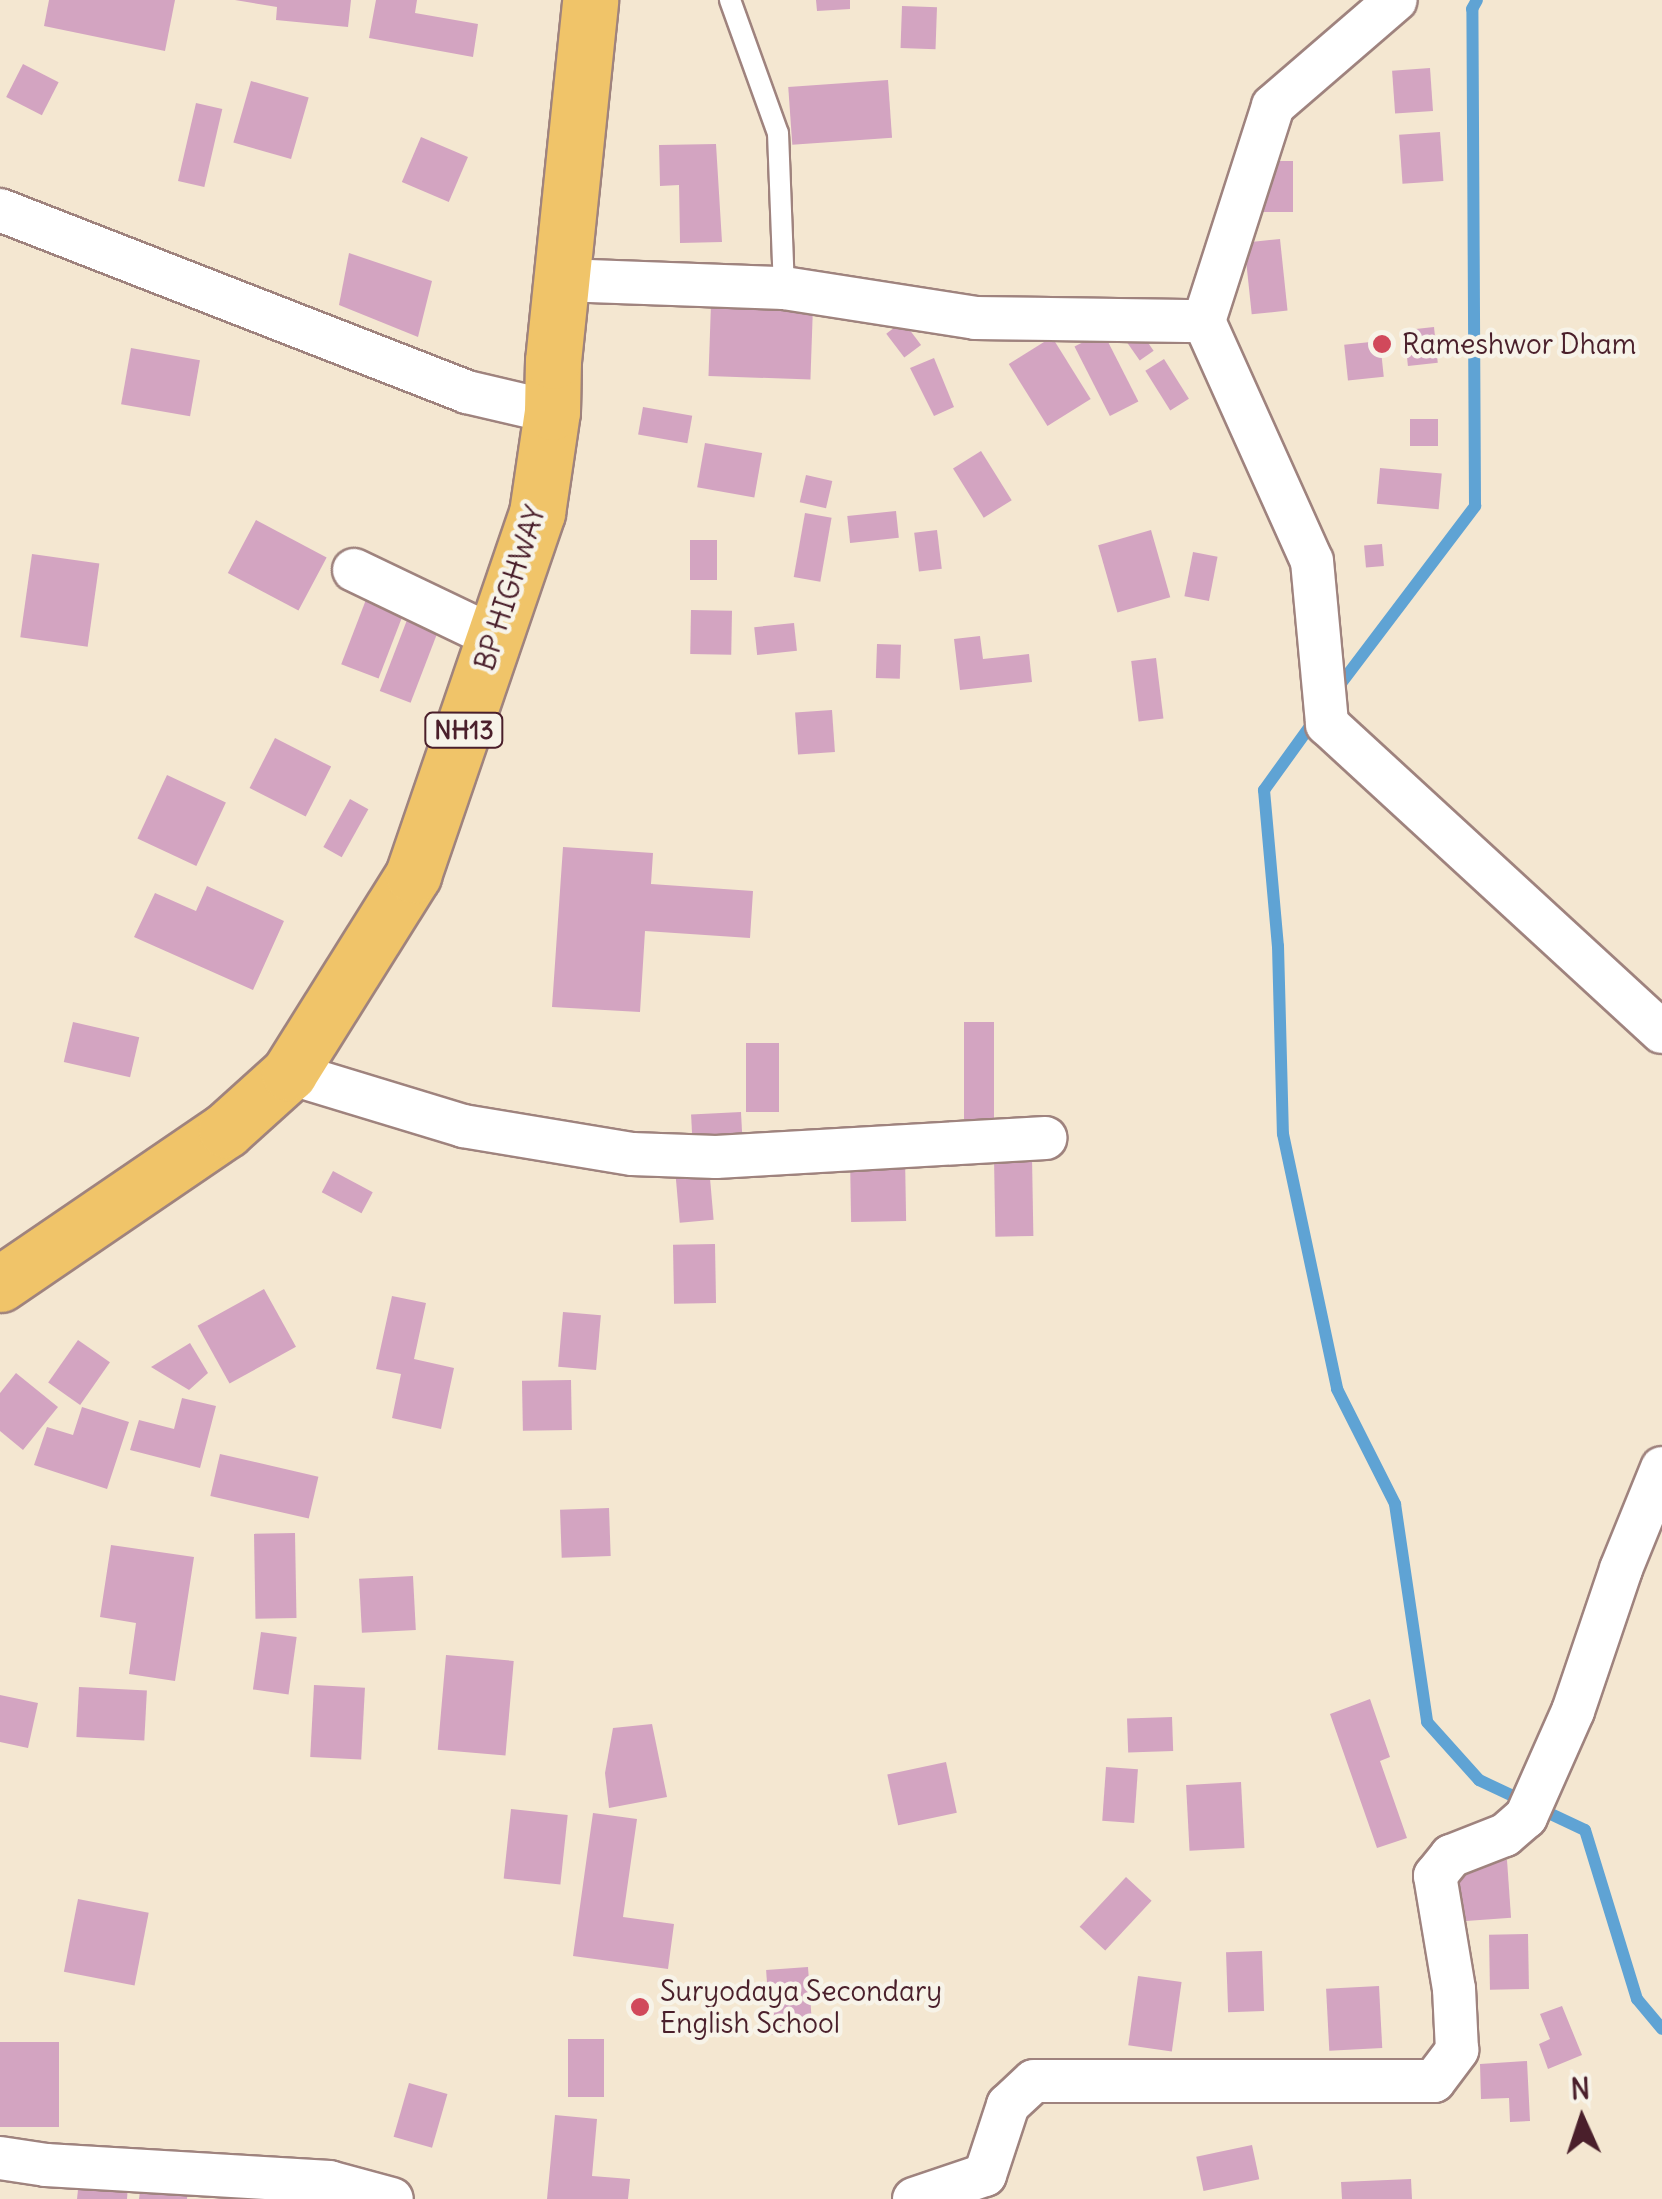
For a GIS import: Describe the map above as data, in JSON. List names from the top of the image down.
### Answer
{
  "streets": {
    "highway": ["BP HIGHWAY", "NH13"]
  },
  "places": ["Rameshwor Dham", "Suryodaya Secondary English School"],
  "north": "top"
}
